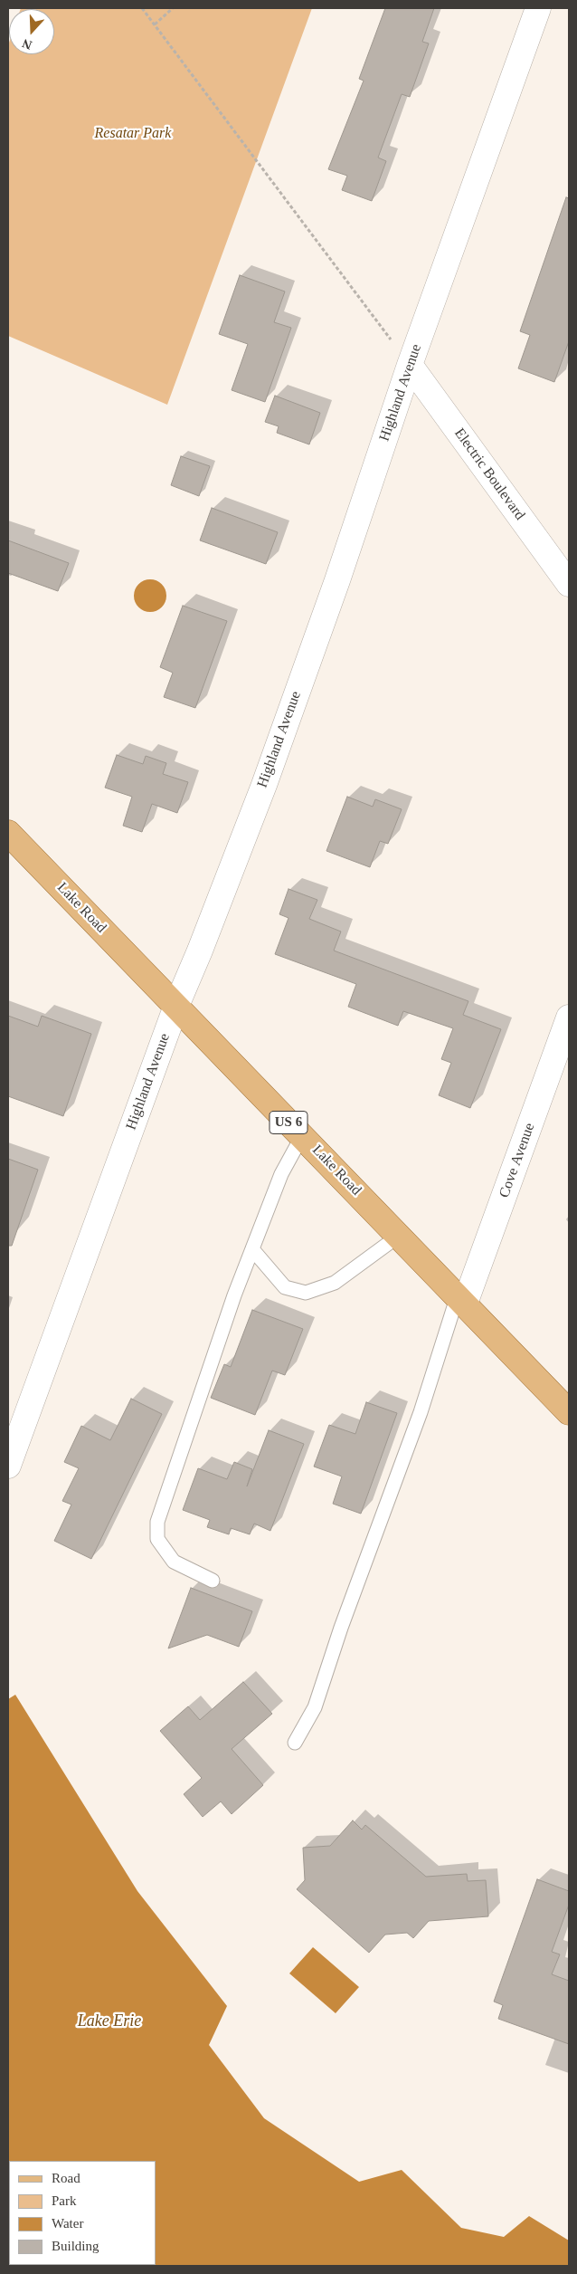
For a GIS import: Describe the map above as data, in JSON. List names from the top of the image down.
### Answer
{
  "streets": {
    "main road": ["Lake Road", "US 6"],
    "street": ["Highland Avenue", "Electric Boulevard", "Cove Avenue"]
  },
  "crossings": [
    ["Highland Avenue", "Electric Boulevard"],
    ["Highland Avenue", "Lake Road"],
    ["Lake Road", "Cove Avenue"]
  ],
  "water": ["Lake Erie"],
  "parks": ["Resatar Park"],
  "legend": [
    "Road",
    "Park",
    "Water",
    "Building"
  ],
  "north": "bottom"
}
